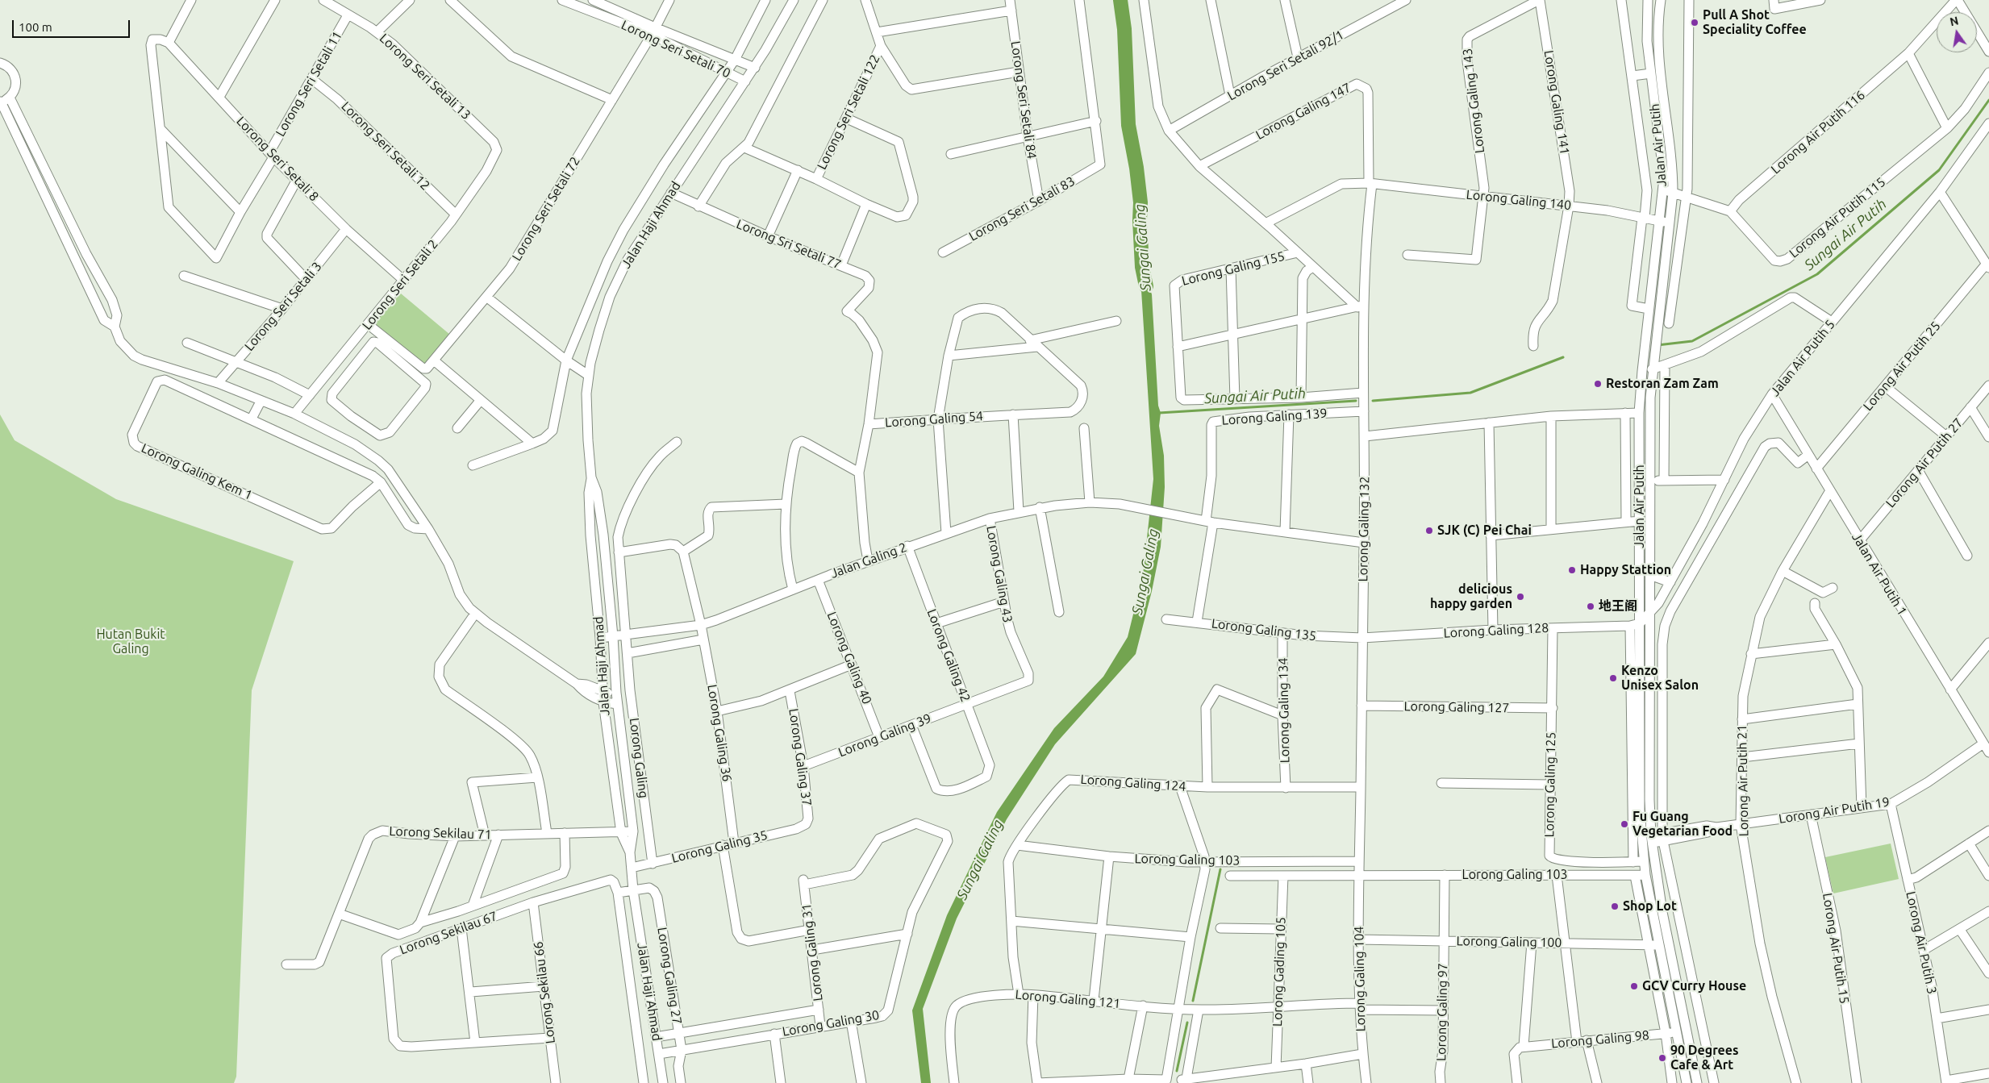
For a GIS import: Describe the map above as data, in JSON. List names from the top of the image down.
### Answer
{
  "streets": {
    "street": [
      "Lorong Seri Setali 70",
      "Lorong Seri Setali 92/1",
      "Lorong Seri Setali 13",
      "Lorong Seri Setali 11",
      "Lorong Seri Setali 84",
      "Lorong Galing 143",
      "Lorong Galing 141",
      "Lorong Galing 147",
      "Lorong Seri Setali 122",
      "Lorong Air Putih 116",
      "Jalan Air Putih",
      "Lorong Seri Setali 12",
      "Lorong Seri Setali 8",
      "Lorong Galing 140",
      "Lorong Seri Setali 72",
      "Lorong Seri Setali 83",
      "Lorong Air Putih 115",
      "Jalan Haji Ahmad",
      "Lorong Sri Setali 77",
      "Lorong Galing 155",
      "Lorong Seri Setali 2",
      "Lorong Seri Setali 3",
      "Jalan Air Putih 5",
      "Lorong Air Putih 25",
      "Lorong Galing 139",
      "Lorong Galing 54",
      "Lorong Air Putih 27",
      "Lorong Galing Kem 1",
      "Lorong Galing 132",
      "Jalan Galing 2",
      "Lorong Galing 43",
      "Jalan Air Putih 1",
      "Lorong Galing 135",
      "Lorong Galing 128",
      "Lorong Galing 42",
      "Lorong Galing 40",
      "Lorong Galing 127",
      "Lorong Galing 134",
      "Lorong Galing 36",
      "Lorong Galing 39",
      "Lorong Galing 37",
      "Lorong Galing",
      "Lorong Air Putih 21",
      "Lorong Galing 124",
      "Lorong Galing 125",
      "Lorong Air Putih 19",
      "Lorong Sekilau 71",
      "Lorong Galing 35",
      "Lorong Galing 103",
      "Lorong Sekilau 67",
      "Lorong Galing 100",
      "Lorong Air Putih 3",
      "Lorong Air Putih 15",
      "Lorong Galing 31",
      "Lorong Gading 105",
      "Lorong Galing 27",
      "Lorong Galing 104",
      "Lorong Sekilau 66",
      "Lorong Galing 121",
      "Lorong Galing 97",
      "Lorong Galing 30",
      "Lorong Galing 98"
    ]
  },
  "crossings": [
    ["Lorong Seri Setali 70", "Lorong Seri Setali 72"],
    ["Lorong Seri Setali 70", "Jalan Haji Ahmad"],
    ["Lorong Seri Setali 13", "Lorong Seri Setali 11"],
    ["Lorong Seri Setali 13", "Lorong Seri Setali 2"],
    ["Lorong Seri Setali 11", "Lorong Seri Setali 12"],
    ["Lorong Seri Setali 11", "Lorong Seri Setali 8"],
    ["Lorong Seri Setali 84", "Lorong Seri Setali 83"],
    ["Lorong Galing 143", "Lorong Galing 141"],
    ["Lorong Galing 143", "Lorong Galing 140"],
    ["Lorong Galing 141", "Lorong Galing 140"],
    ["Lorong Galing 147", "Lorong Galing 140"],
    ["Lorong Galing 147", "Lorong Galing 132"],
    ["Lorong Air Putih 116", "Lorong Air Putih 115"],
    ["Jalan Air Putih", "Lorong Galing 140"],
    ["Jalan Air Putih", "Lorong Air Putih 115"],
    ["Jalan Air Putih", "Jalan Air Putih 5"],
    ["Jalan Air Putih", "Lorong Galing 128"],
    ["Jalan Air Putih", "Lorong Air Putih 19"],
    ["Jalan Air Putih", "Lorong Galing 103"],
    ["Jalan Air Putih", "Lorong Galing 100"],
    ["Jalan Air Putih", "Lorong Galing 98"],
    ["Lorong Seri Setali 12", "Lorong Seri Setali 2"],
    ["Lorong Seri Setali 8", "Lorong Seri Setali 2"],
    ["Lorong Seri Setali 8", "Lorong Seri Setali 3"],
    ["Lorong Galing 140", "Lorong Galing 132"],
    ["Lorong Seri Setali 72", "Lorong Seri Setali 2"],
    ["Jalan Haji Ahmad", "Lorong Sri Setali 77"],
    ["Jalan Haji Ahmad", "Jalan Galing 2"],
    ["Jalan Haji Ahmad", "Lorong Sekilau 71"],
    ["Jalan Haji Ahmad", "Lorong Galing 35"],
    ["Jalan Haji Ahmad", "Lorong Galing 27"],
    ["Jalan Haji Ahmad", "Lorong Galing 30"],
    ["Lorong Sri Setali 77", "Lorong Galing 54"],
    ["Lorong Galing 155", "Lorong Galing 132"],
    ["Jalan Air Putih 5", "Jalan Air Putih 1"],
    ["Lorong Air Putih 25", "Jalan Air Putih 1"],
    ["Lorong Galing 139", "Lorong Galing 132"],
    ["Lorong Galing 139", "Jalan Galing 2"],
    ["Lorong Air Putih 27", "Jalan Air Putih 1"],
    ["Lorong Galing 132", "Jalan Galing 2"],
    ["Lorong Galing 132", "Lorong Galing 135"],
    ["Lorong Galing 132", "Lorong Galing 128"],
    ["Lorong Galing 132", "Lorong Galing 127"],
    ["Lorong Galing 132", "Lorong Galing 124"],
    ["Lorong Galing 132", "Lorong Galing 103"],
    ["Lorong Galing 132", "Lorong Galing 104"],
    ["Jalan Galing 2", "Lorong Galing 43"],
    ["Jalan Galing 2", "Lorong Galing 42"],
    ["Jalan Galing 2", "Lorong Galing 40"],
    ["Jalan Galing 2", "Lorong Galing 36"],
    ["Jalan Galing 2", "Lorong Galing"],
    ["Lorong Galing 43", "Lorong Galing 42"],
    ["Lorong Galing 43", "Lorong Galing 39"],
    ["Jalan Air Putih 1", "Lorong Air Putih 21"],
    ["Jalan Air Putih 1", "Lorong Air Putih 19"],
    ["Lorong Galing 135", "Lorong Galing 128"],
    ["Lorong Galing 135", "Lorong Galing 134"],
    ["Lorong Galing 128", "Lorong Galing 125"],
    ["Lorong Galing 42", "Lorong Galing 39"],
    ["Lorong Galing 40", "Lorong Galing 39"],
    ["Lorong Galing 127", "Lorong Galing 125"],
    ["Lorong Galing 134", "Lorong Galing 124"],
    ["Lorong Galing 36", "Lorong Galing 35"],
    ["Lorong Galing 39", "Lorong Galing 37"],
    ["Lorong Galing 37", "Lorong Galing 35"],
    ["Lorong Galing", "Lorong Galing 35"],
    ["Lorong Air Putih 21", "Lorong Air Putih 19"],
    ["Lorong Galing 124", "Lorong Galing 103"],
    ["Lorong Galing 124", "Lorong Galing 121"],
    ["Lorong Air Putih 19", "Lorong Air Putih 3"],
    ["Lorong Air Putih 19", "Lorong Air Putih 15"],
    ["Lorong Galing 103", "Lorong Gading 105"],
    ["Lorong Galing 103", "Lorong Galing 104"],
    ["Lorong Galing 103", "Lorong Galing 97"],
    ["Lorong Sekilau 67", "Lorong Sekilau 66"],
    ["Lorong Galing 100", "Lorong Galing 104"],
    ["Lorong Galing 100", "Lorong Galing 97"],
    ["Lorong Galing 31", "Lorong Galing 30"],
    ["Lorong Gading 105", "Lorong Galing 121"],
    ["Lorong Galing 27", "Lorong Galing 30"],
    ["Lorong Galing 104", "Lorong Galing 121"],
    ["Lorong Galing 121", "Lorong Galing 97"]
  ],
  "water": ["Sungai Air Putih", "Sungai Galing"],
  "parks": ["Hutan Bukit Galing"],
  "places": [
    "Pull A Shot Speciality Coffee",
    "Restoran Zam Zam",
    "SJK (C) Pei Chai",
    "Happy Stattion",
    "delicious happy garden",
    "地王阁",
    "Kenzo Unisex Salon",
    "Fu Guang Vegetarian Food",
    "Shop Lot",
    "GCV Curry House",
    "90 Degrees Cafe & Art"
  ],
  "scale_bar": "100 m",
  "north": "top"
}
